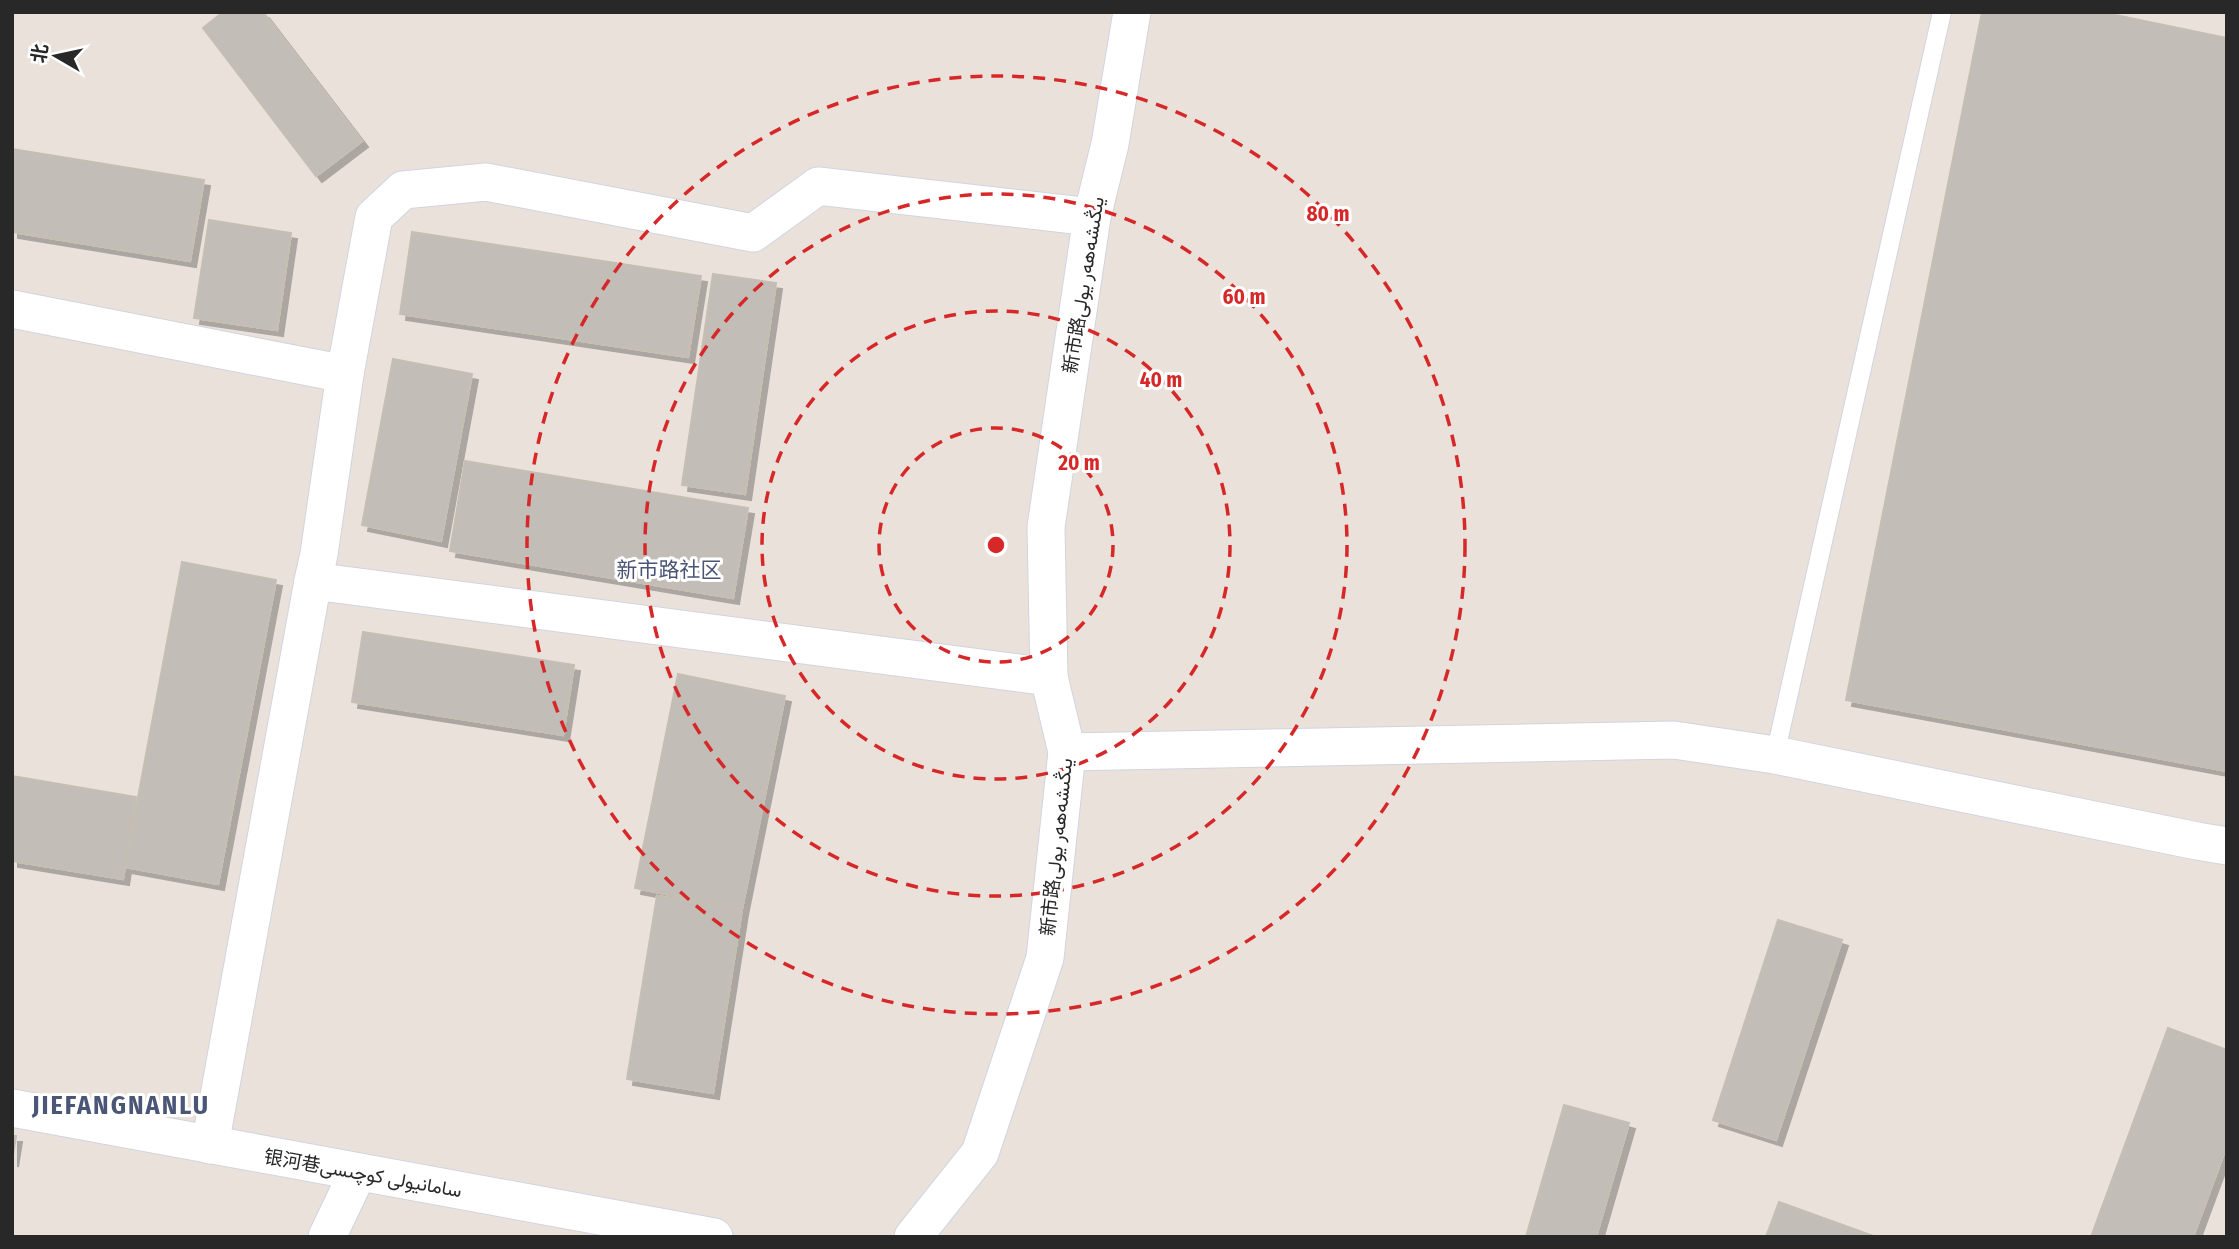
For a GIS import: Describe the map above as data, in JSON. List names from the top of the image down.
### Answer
{
  "streets": {
    "street": ["新市路يىڭىشەھەر يولى", "银河巷سامانيولى كوچىسى"]
  },
  "districts": ["新市路社区", "JIEFANGNANLU"],
  "north": "left",
  "rings": [
    "80 m",
    "60 m",
    "40 m",
    "20 m"
  ]
}
